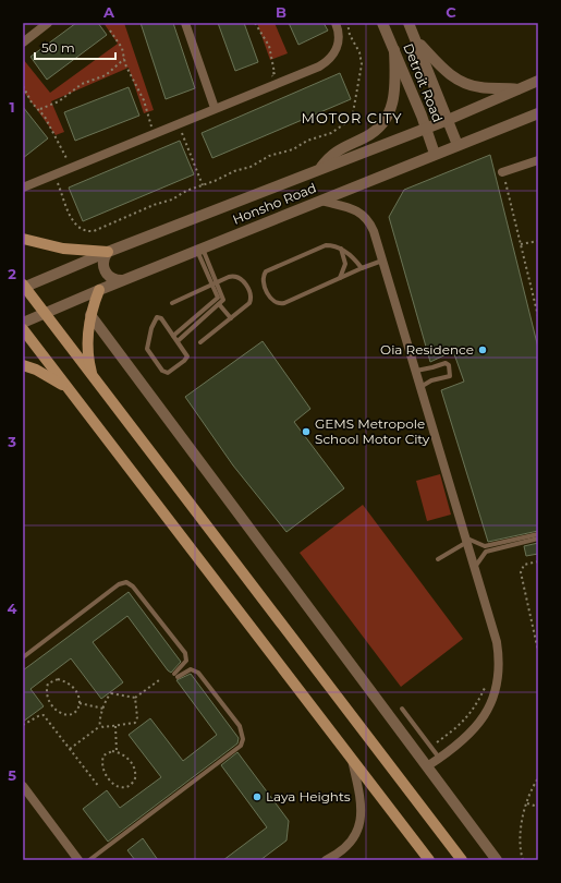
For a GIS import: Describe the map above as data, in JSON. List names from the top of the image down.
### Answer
{
  "streets": {
    "street": ["Detroit Road", "Honsho Road"]
  },
  "crossings": [
    ["Detroit Road", "Honsho Road"]
  ],
  "districts": ["MOTOR CITY"],
  "places": ["Oia Residence", "GEMS Metropole School Motor City", "Laya Heights"],
  "scale_bar": "50 m",
  "grid": {
    "columns": ["A", "B", "C"],
    "rows": [
      "1",
      "2",
      "3",
      "4",
      "5"
    ]
  }
}
